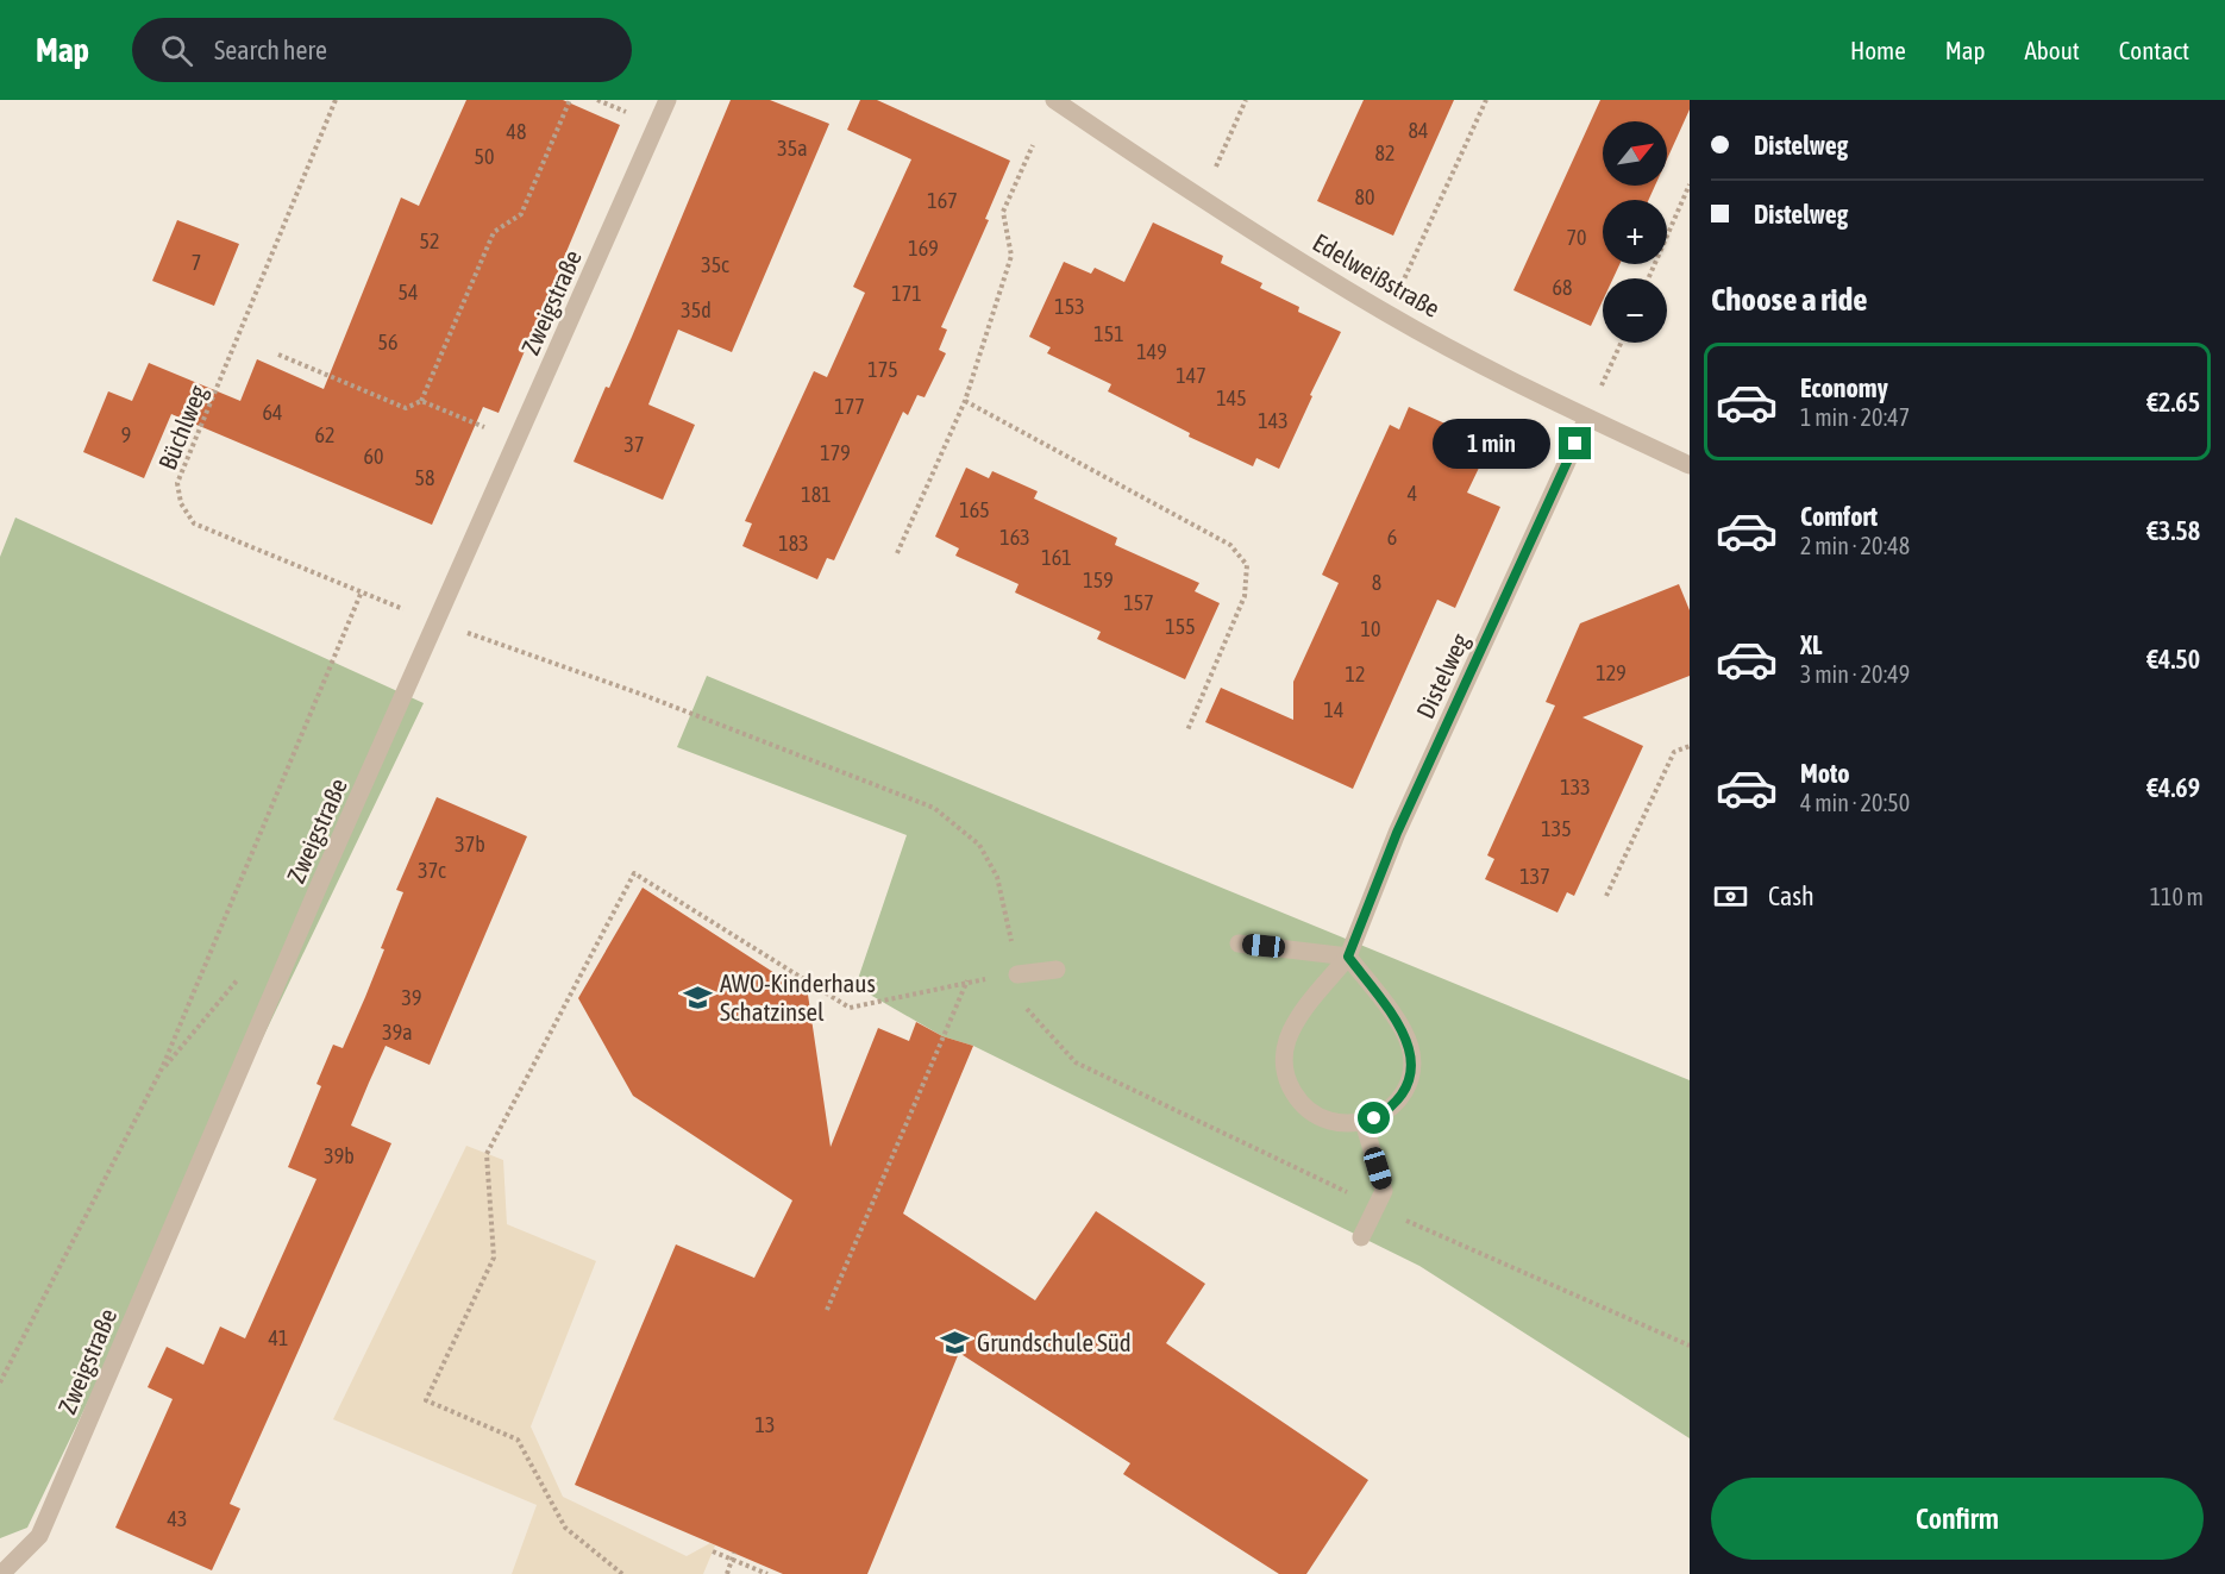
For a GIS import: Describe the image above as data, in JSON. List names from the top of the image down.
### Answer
{
  "streets": {
    "street": ["Edelweißstraße", "Zweigstraße", "Distelweg"],
    "path": ["Büchlweg"]
  },
  "crossings": [
    ["Edelweißstraße", "Distelweg"],
    ["Zweigstraße", "Büchlweg"]
  ],
  "places": {
    "school or university": ["AWO-Kinderhaus Schatzinsel", "Grundschule Süd"]
  },
  "house_numbers": [
    "84",
    "48",
    "35a",
    "82",
    "50",
    "80",
    "167",
    "70",
    "52",
    "169",
    "7",
    "35c",
    "68",
    "54",
    "171",
    "153",
    "35d",
    "151",
    "56",
    "149",
    "175",
    "147",
    "145",
    "177",
    "64",
    "143",
    "9",
    "62",
    "37",
    "179",
    "60",
    "58",
    "4",
    "181",
    "165",
    "163",
    "6",
    "183",
    "161",
    "159",
    "8",
    "157",
    "155",
    "10",
    "129",
    "12",
    "14",
    "133",
    "135",
    "37b",
    "37c",
    "137",
    "39",
    "39a",
    "39b",
    "41",
    "13",
    "43"
  ],
  "north": "top right",
  "page": {
    "header": "Map",
    "search": "Search here",
    "nav": [
      "Home",
      "Map",
      "About",
      "Contact"
    ],
    "banner": ["Distelweg", "Distelweg"],
    "map_buttons": ["+", "−"],
    "heading": "Choose a ride",
    "list": [
      {
        "name": "Economy",
        "note": "1 min · 20:47",
        "value": "€2.65"
      },
      {
        "name": "Comfort",
        "note": "2 min · 20:48",
        "value": "€3.58"
      },
      {
        "name": "XL",
        "note": "3 min · 20:49",
        "value": "€4.50"
      },
      {
        "name": "Moto",
        "note": "4 min · 20:50",
        "value": "€4.69"
      }
    ],
    "bubble": "1 min",
    "pay": ["Cash", "110 m"],
    "buttons": "Confirm"
  }
}
